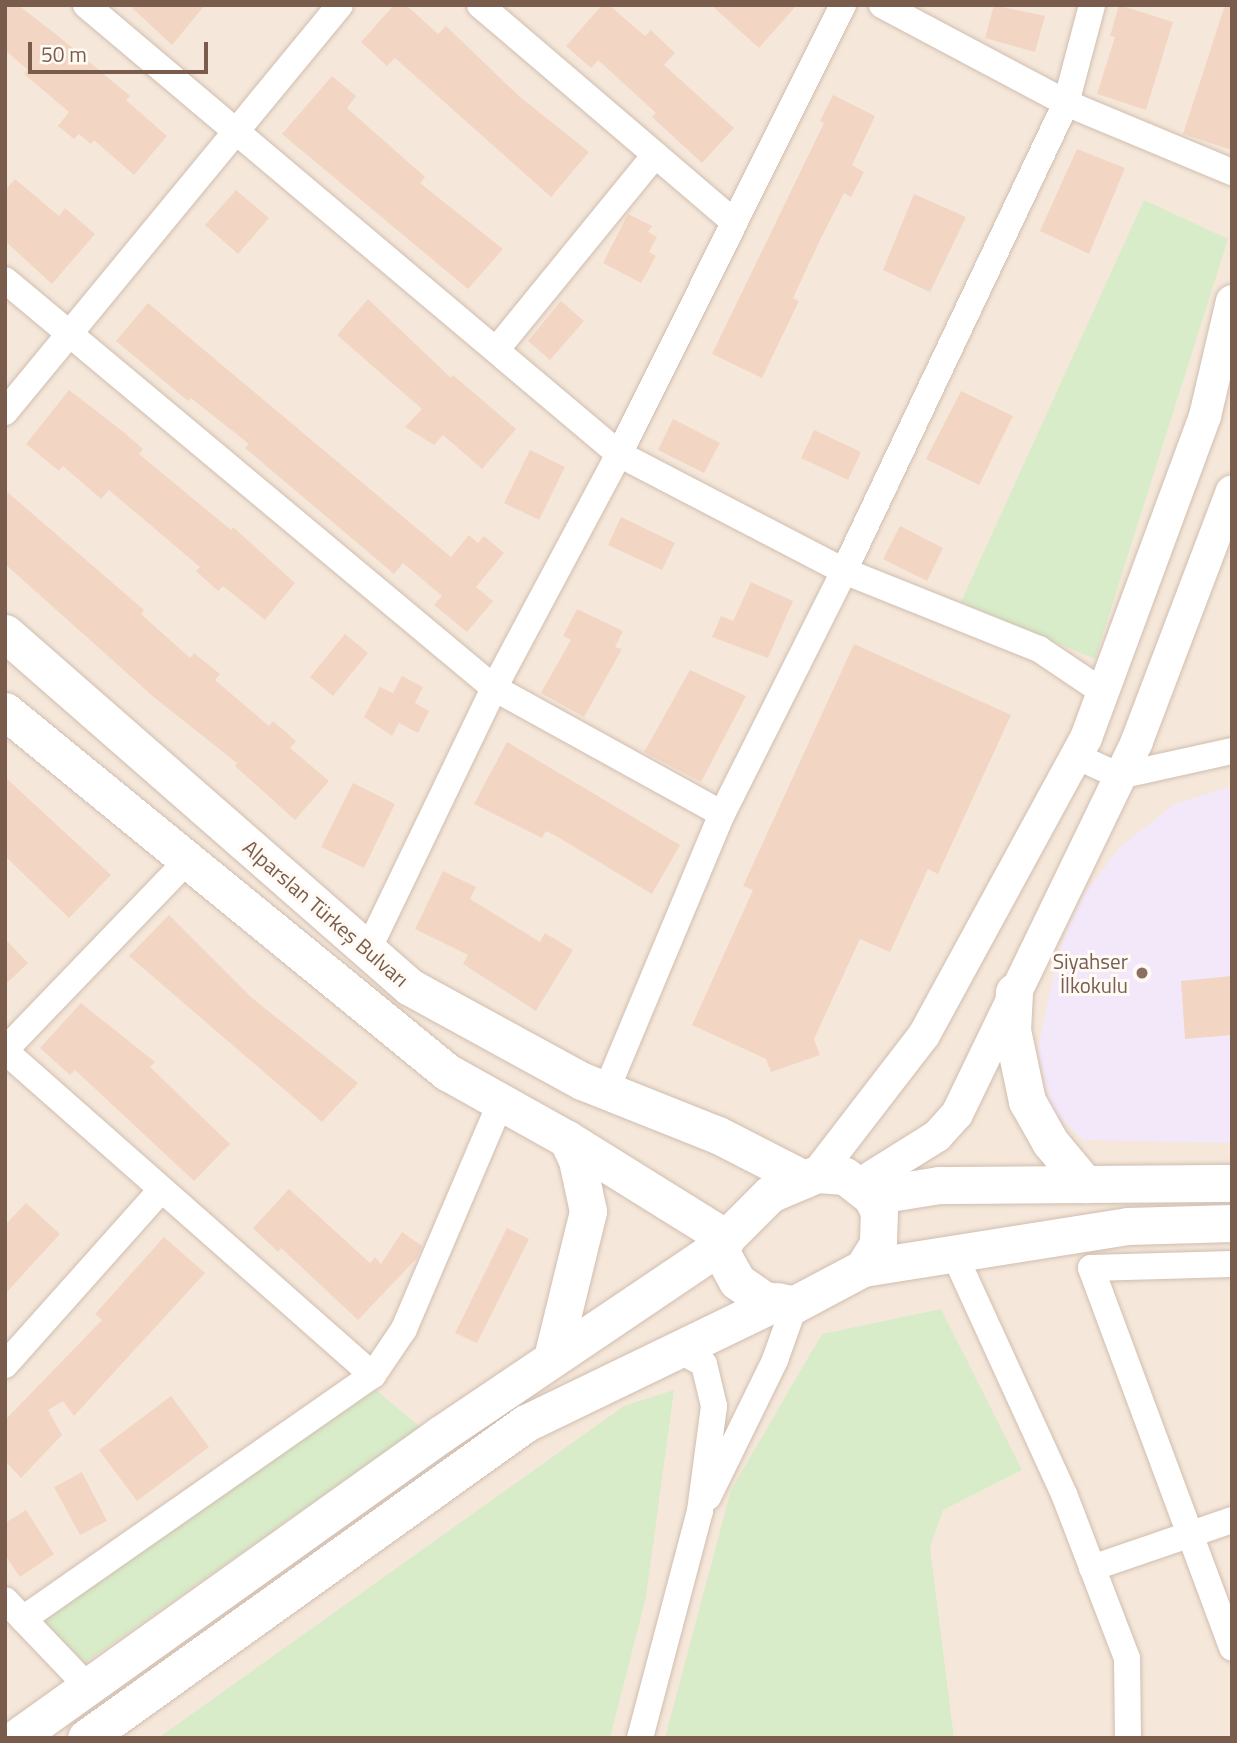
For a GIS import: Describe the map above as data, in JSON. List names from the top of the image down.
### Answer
{
  "streets": {
    "main road": ["Alparslan Türkeş Bulvarı"]
  },
  "places": ["Siyahser İlkokulu"],
  "scale_bar": "50 m"
}
